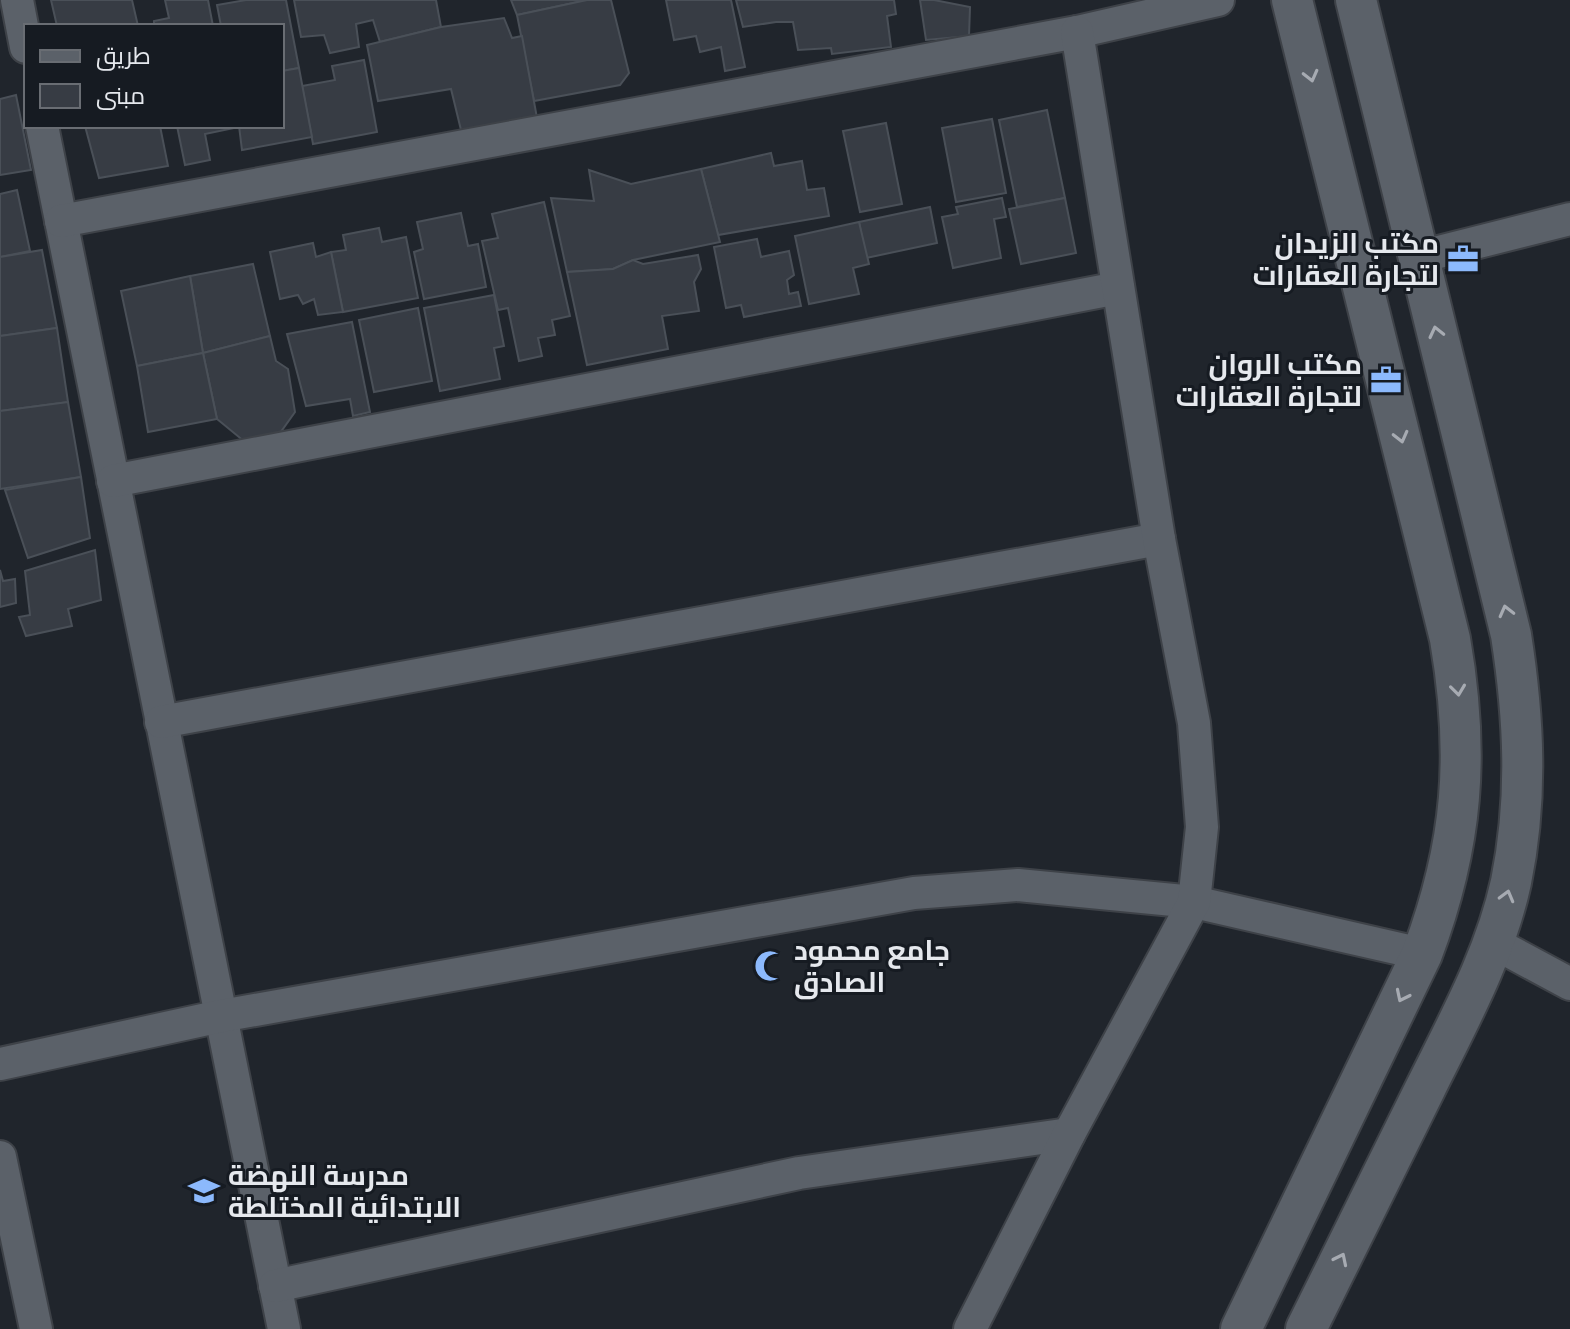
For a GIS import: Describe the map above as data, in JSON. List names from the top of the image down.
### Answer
{
  "places": {
    "office": ["مكتب الزيدان لتجارة العقارات", "مكتب الروان لتجارة العقارات"],
    "mosque": ["جامع محمود الصادق"],
    "school or university": ["مدرسة النهضة الابتدائية المختلطة"]
  },
  "legend": ["طريق", "مبنى"]
}
